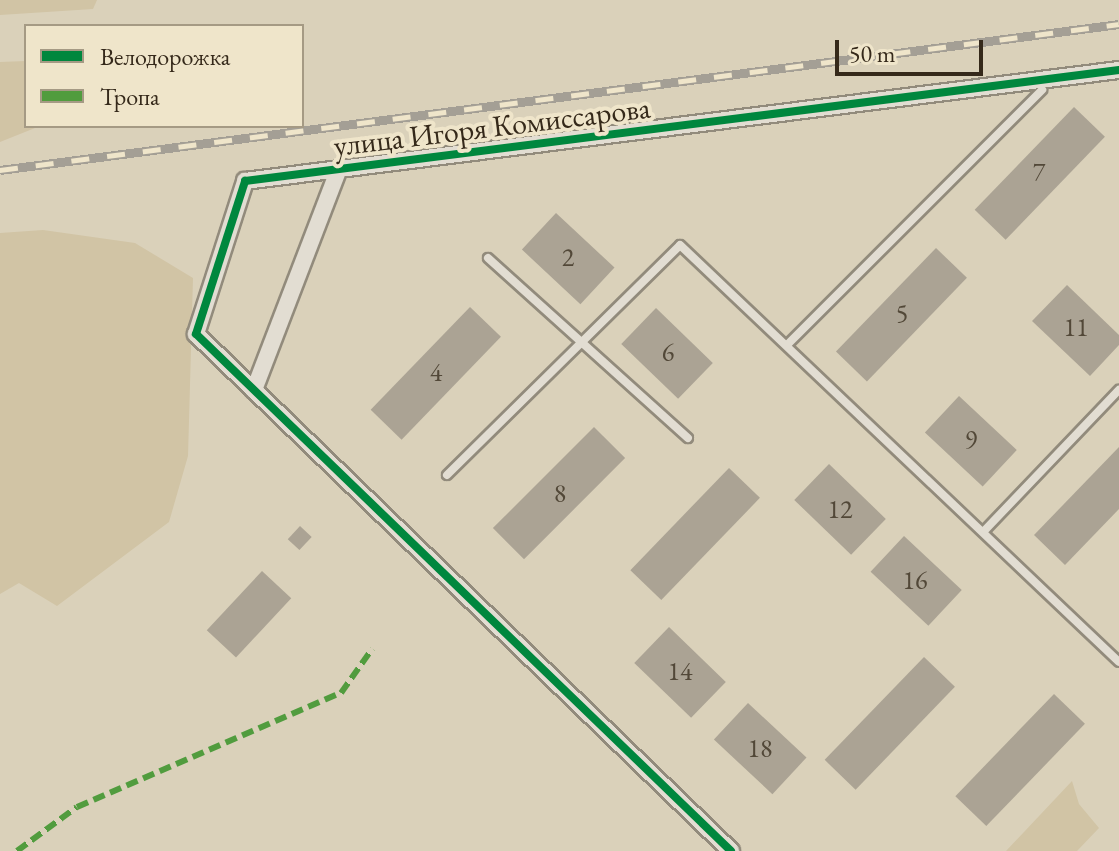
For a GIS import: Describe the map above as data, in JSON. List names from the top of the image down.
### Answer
{
  "streets": {
    "street": ["улица Игоря Комиссарова"]
  },
  "house_numbers": [
    "7",
    "2",
    "5",
    "11",
    "6",
    "4",
    "9",
    "8",
    "12",
    "16",
    "14",
    "18"
  ],
  "legend": ["Велодорожка", "Тропа"],
  "scale_bar": "50 m"
}
